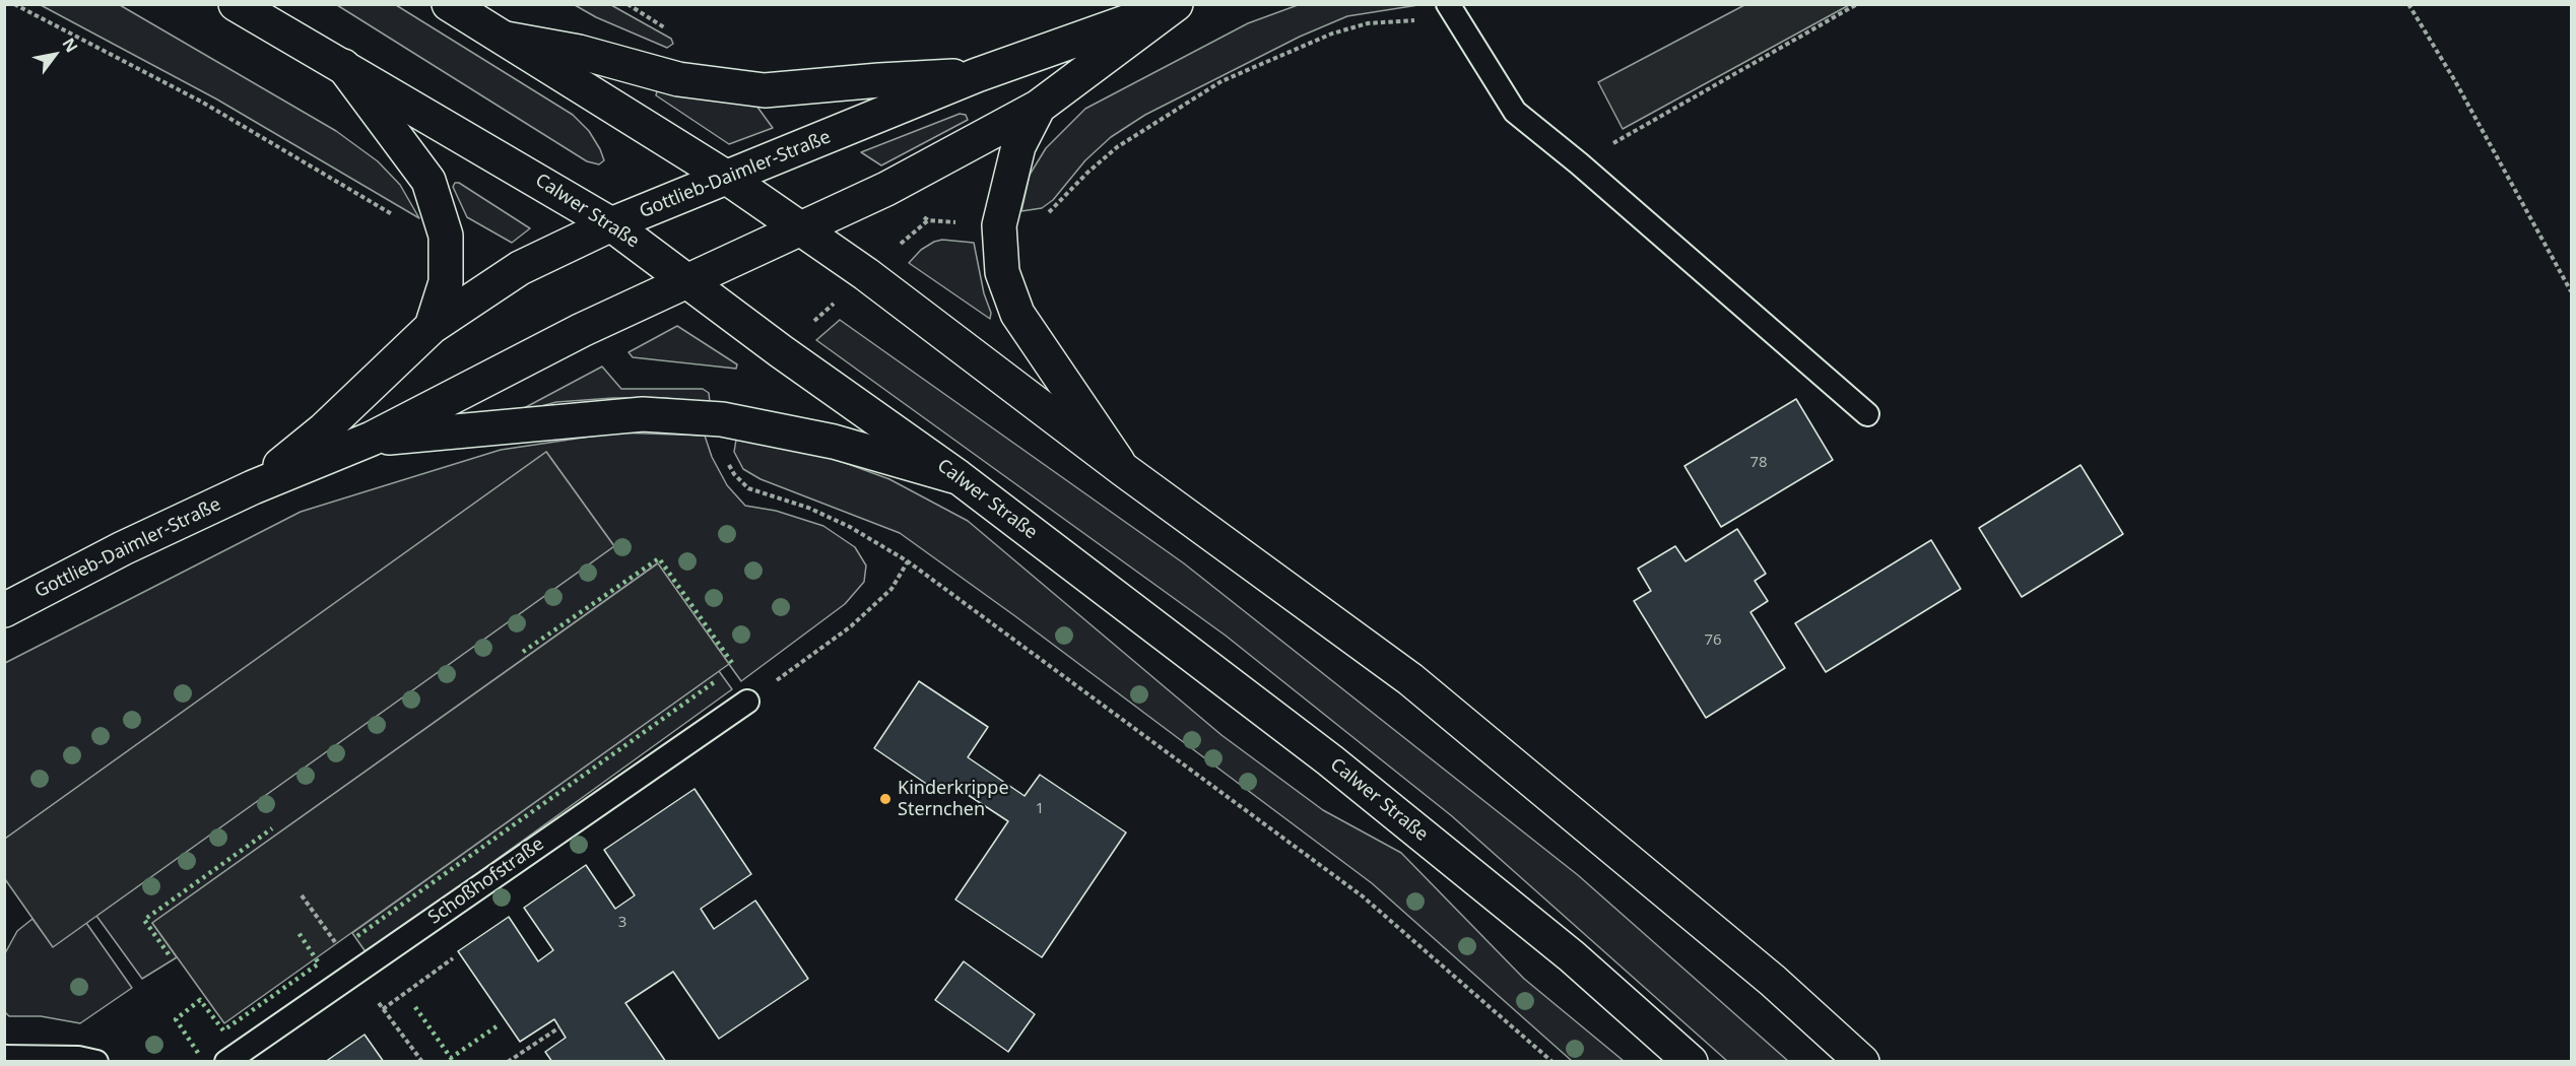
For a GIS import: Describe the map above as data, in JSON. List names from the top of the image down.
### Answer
{
  "streets": {
    "main road": ["Gottlieb-Daimler-Straße", "Calwer Straße"],
    "lane": ["Schoßhofstraße"]
  },
  "crossings": [
    ["Gottlieb-Daimler-Straße", "Calwer Straße"]
  ],
  "places": ["Kinderkrippe Sternchen"],
  "house_numbers": [
    "78",
    "76",
    "1",
    "3"
  ],
  "north": "top right"
}
